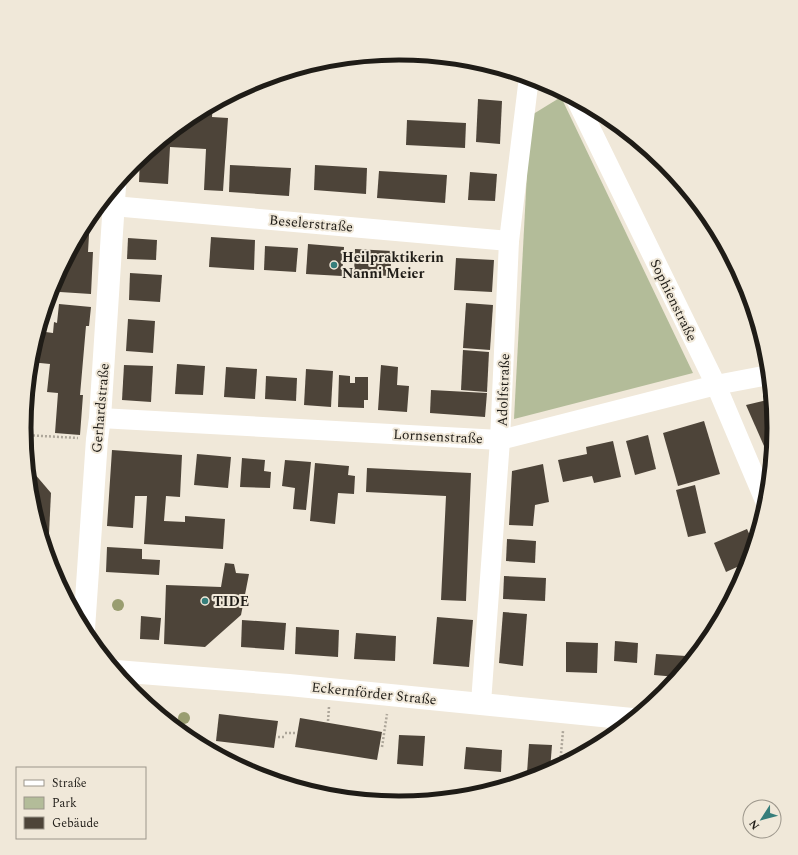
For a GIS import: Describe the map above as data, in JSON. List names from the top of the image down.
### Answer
{
  "streets": {
    "street": [
      "Beselerstraße",
      "Sophienstraße",
      "Adolfstraße",
      "Gerhardstraße",
      "Lornsenstraße",
      "Eckernförder Straße"
    ]
  },
  "crossings": [
    ["Beselerstraße", "Adolfstraße"],
    ["Beselerstraße", "Gerhardstraße"],
    ["Sophienstraße", "Lornsenstraße"],
    ["Adolfstraße", "Lornsenstraße"],
    ["Adolfstraße", "Eckernförder Straße"],
    ["Gerhardstraße", "Lornsenstraße"]
  ],
  "places": ["Heilpraktikerin Nanni Meier", "TIDE"],
  "legend": ["Straße", "Park", "Gebäude"],
  "north": "bottom left"
}
